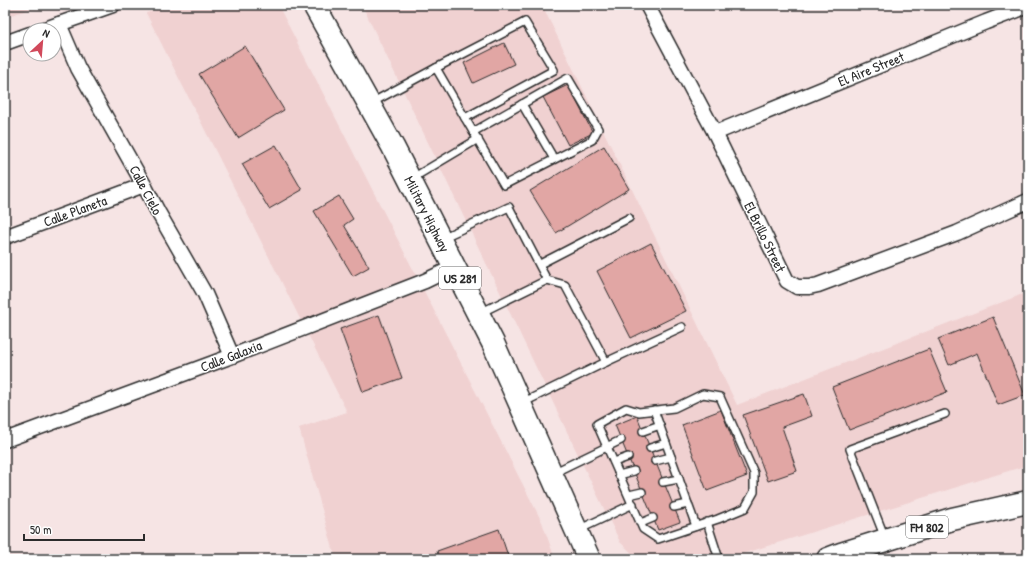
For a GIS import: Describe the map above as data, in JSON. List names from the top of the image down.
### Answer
{
  "streets": {
    "main road": ["Military Highway", "US 281", "FM 802"],
    "street": [
      "El Aire Street",
      "Calle Cielo",
      "Calle Planeta",
      "El Brillo Street",
      "Calle Galaxia"
    ]
  },
  "crossings": [
    ["El Aire Street", "El Brillo Street"],
    ["Calle Cielo", "Calle Planeta"],
    ["Calle Cielo", "Calle Galaxia"],
    ["Military Highway", "Calle Galaxia"]
  ],
  "scale_bar": "50 m",
  "north": "top right"
}
